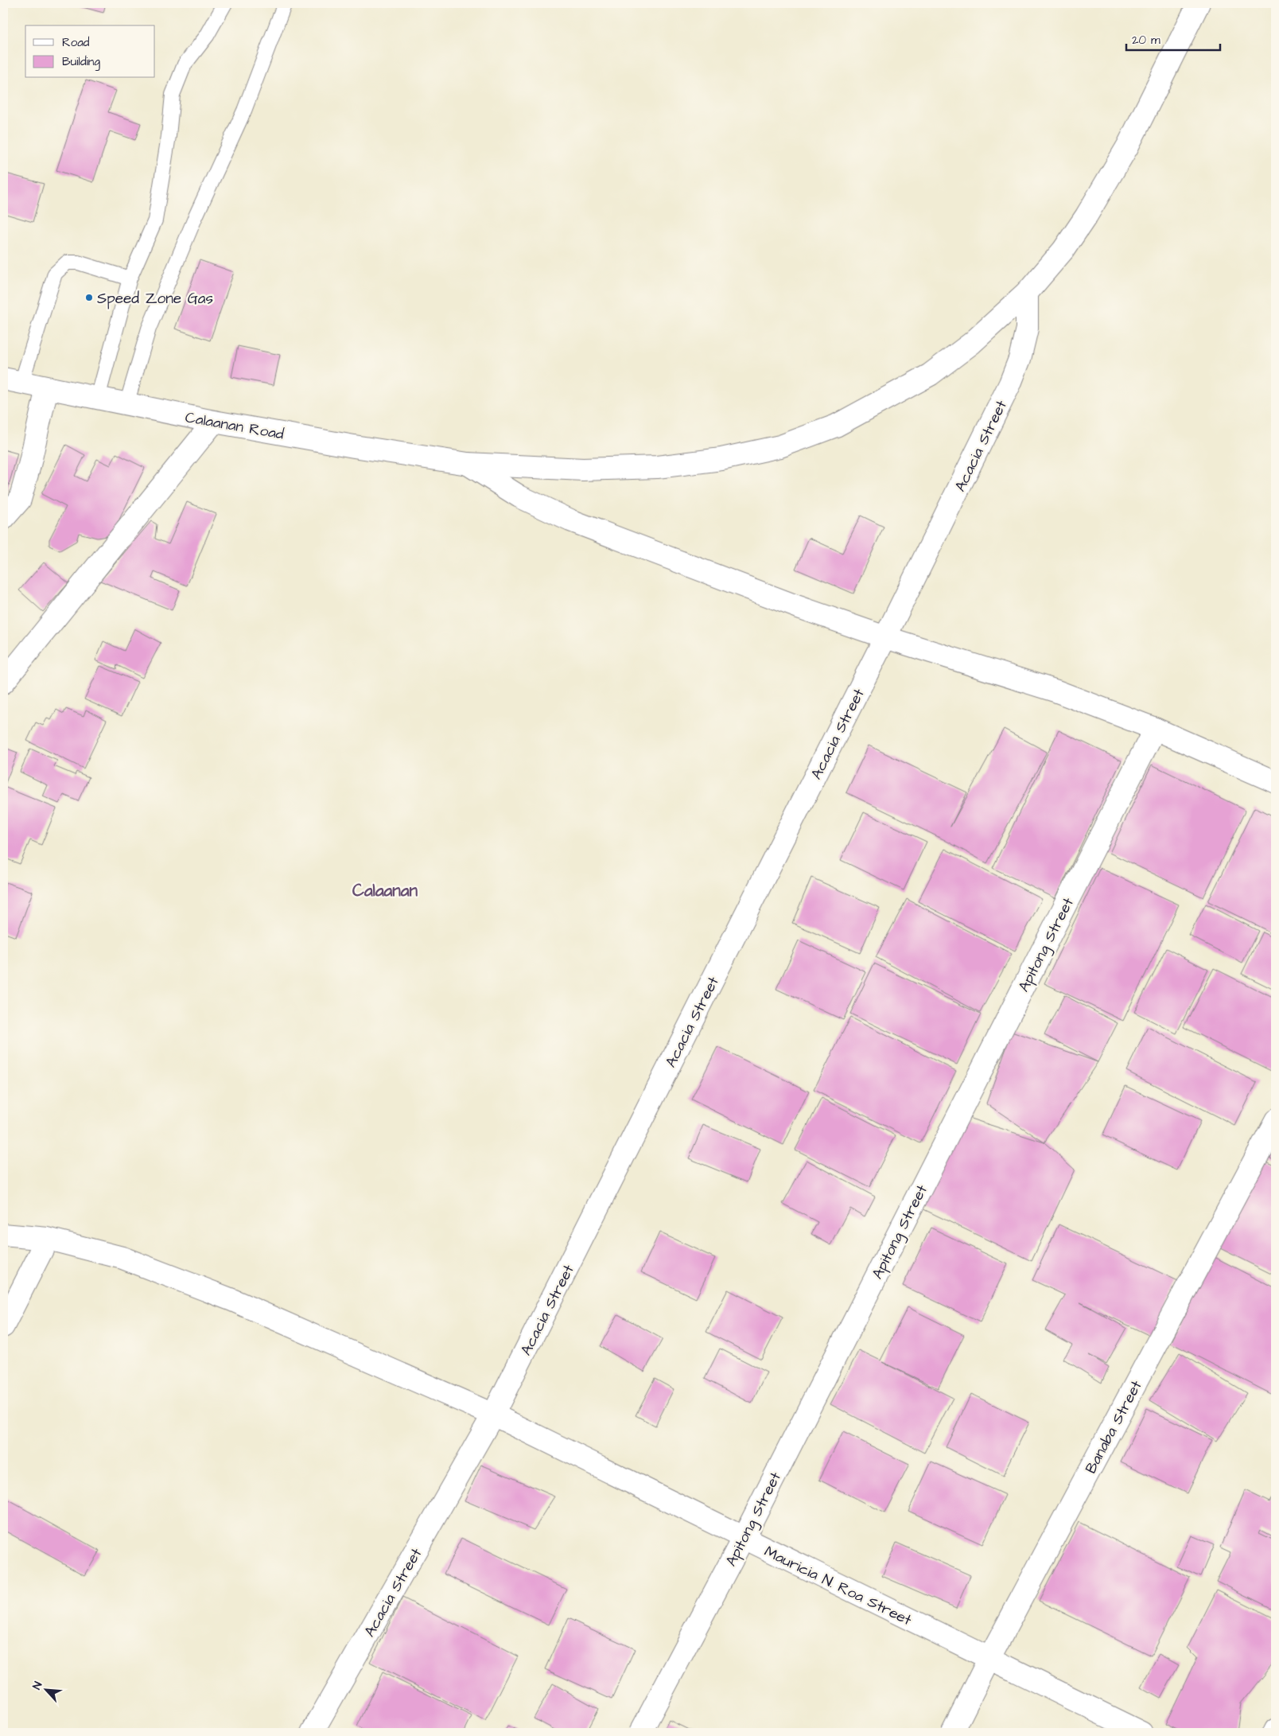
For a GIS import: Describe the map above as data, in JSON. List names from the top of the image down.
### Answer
{
  "streets": {
    "street": [
      "Calaanan Road",
      "Acacia Street",
      "Apitong Street",
      "Banaba Street",
      "Mauricia N. Roa Street"
    ]
  },
  "crossings": [
    ["Calaanan Road", "Acacia Street"],
    ["Acacia Street", "Mauricia N. Roa Street"],
    ["Apitong Street", "Mauricia N. Roa Street"],
    ["Banaba Street", "Mauricia N. Roa Street"]
  ],
  "districts": ["Calaanan"],
  "places": ["Speed Zone Gas"],
  "legend": ["Road", "Building"],
  "scale_bar": "20 m",
  "north": "top left"
}
